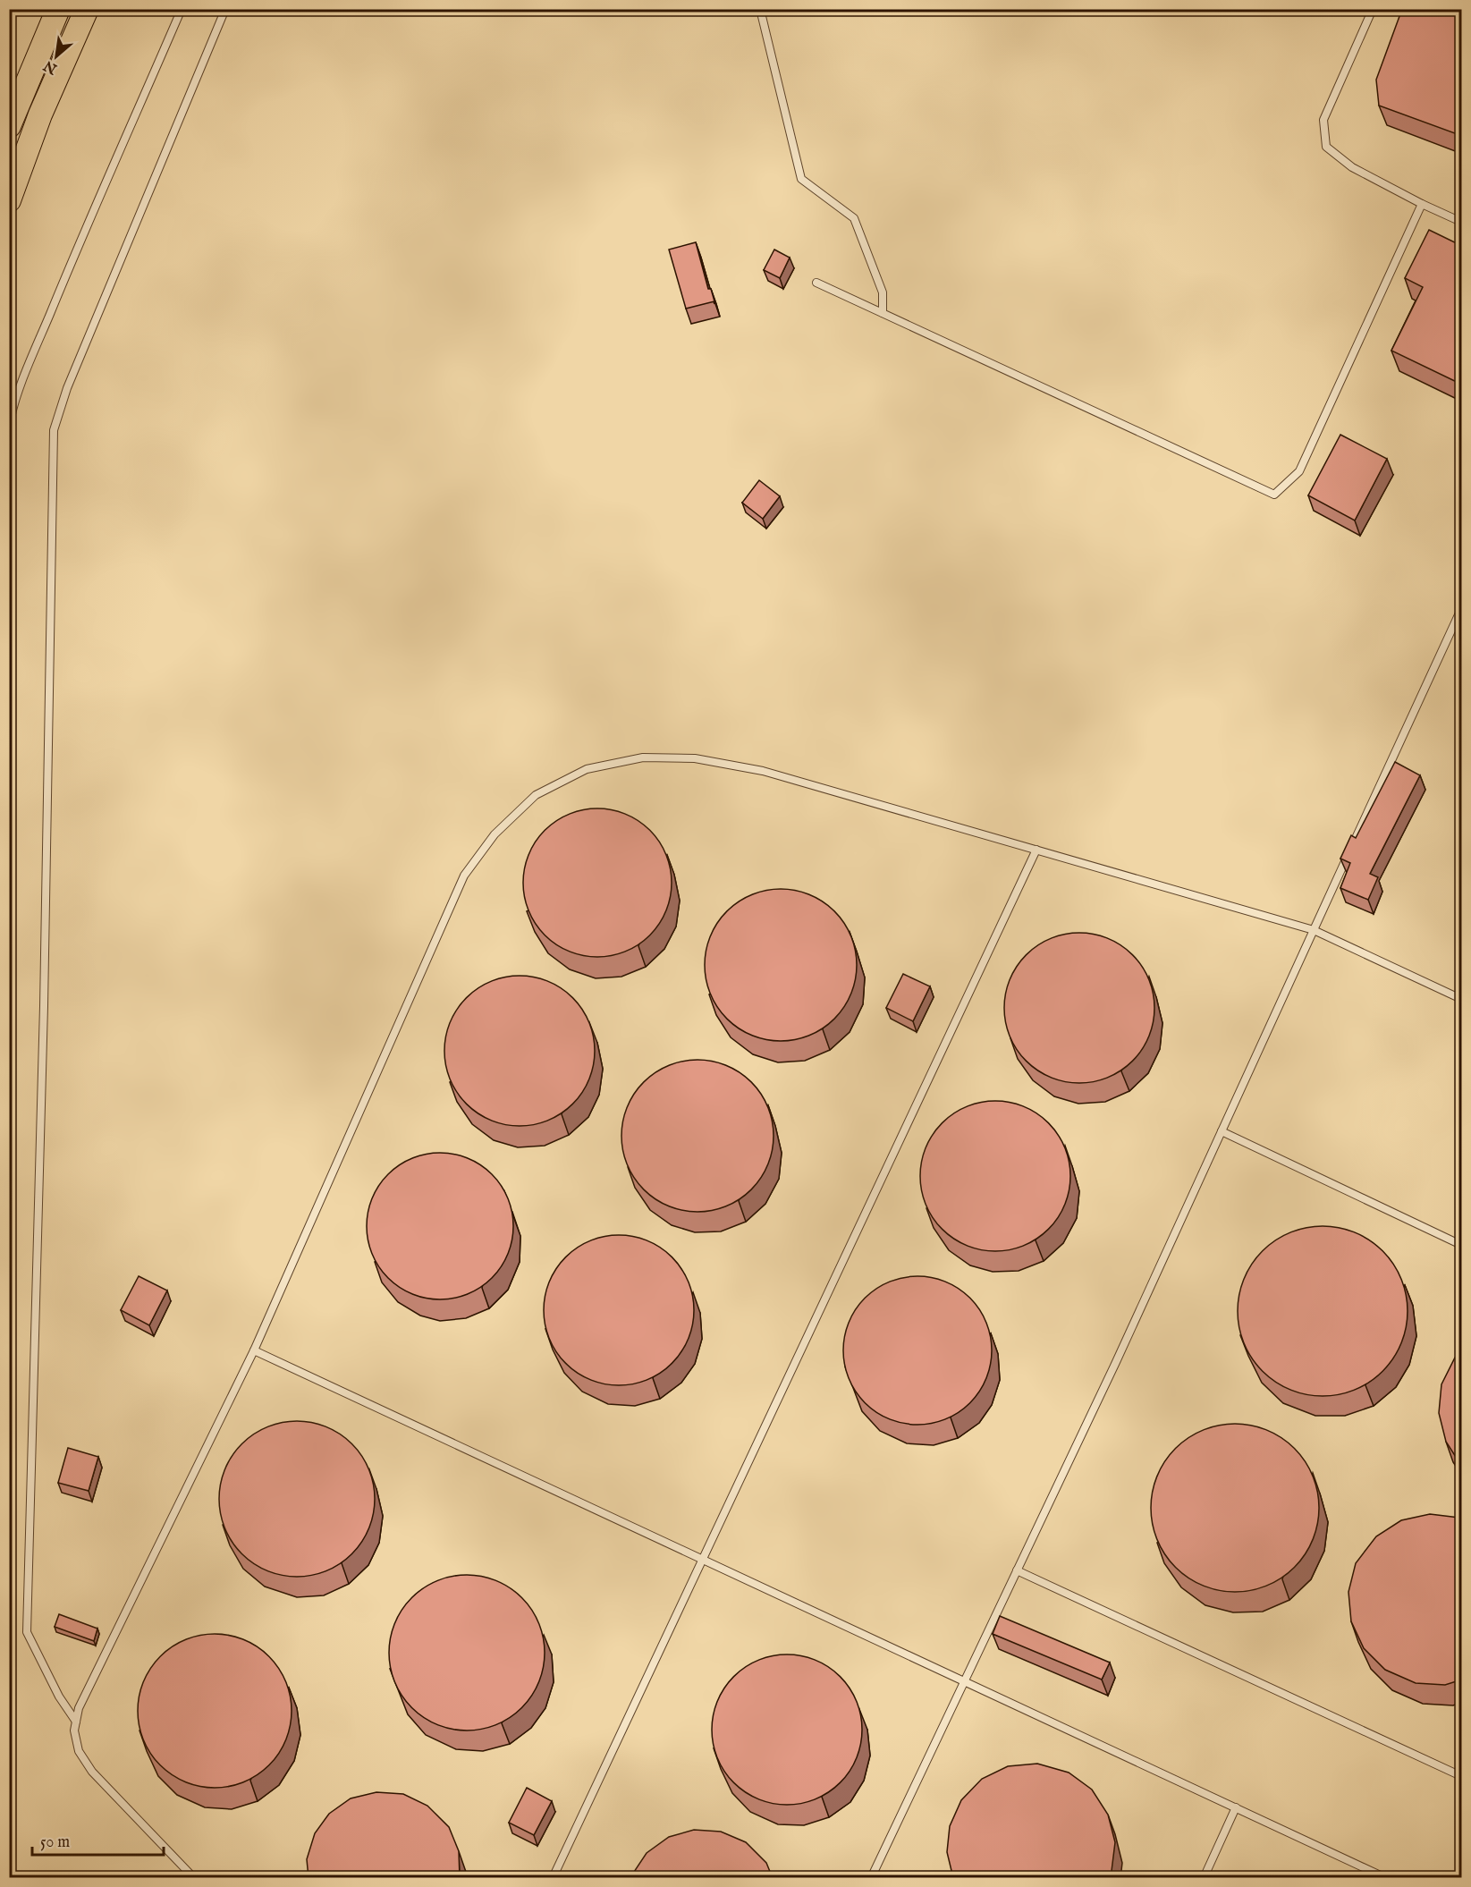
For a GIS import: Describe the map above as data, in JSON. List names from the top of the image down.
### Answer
{
  "scale_bar": "50 m",
  "north": "bottom left"
}
